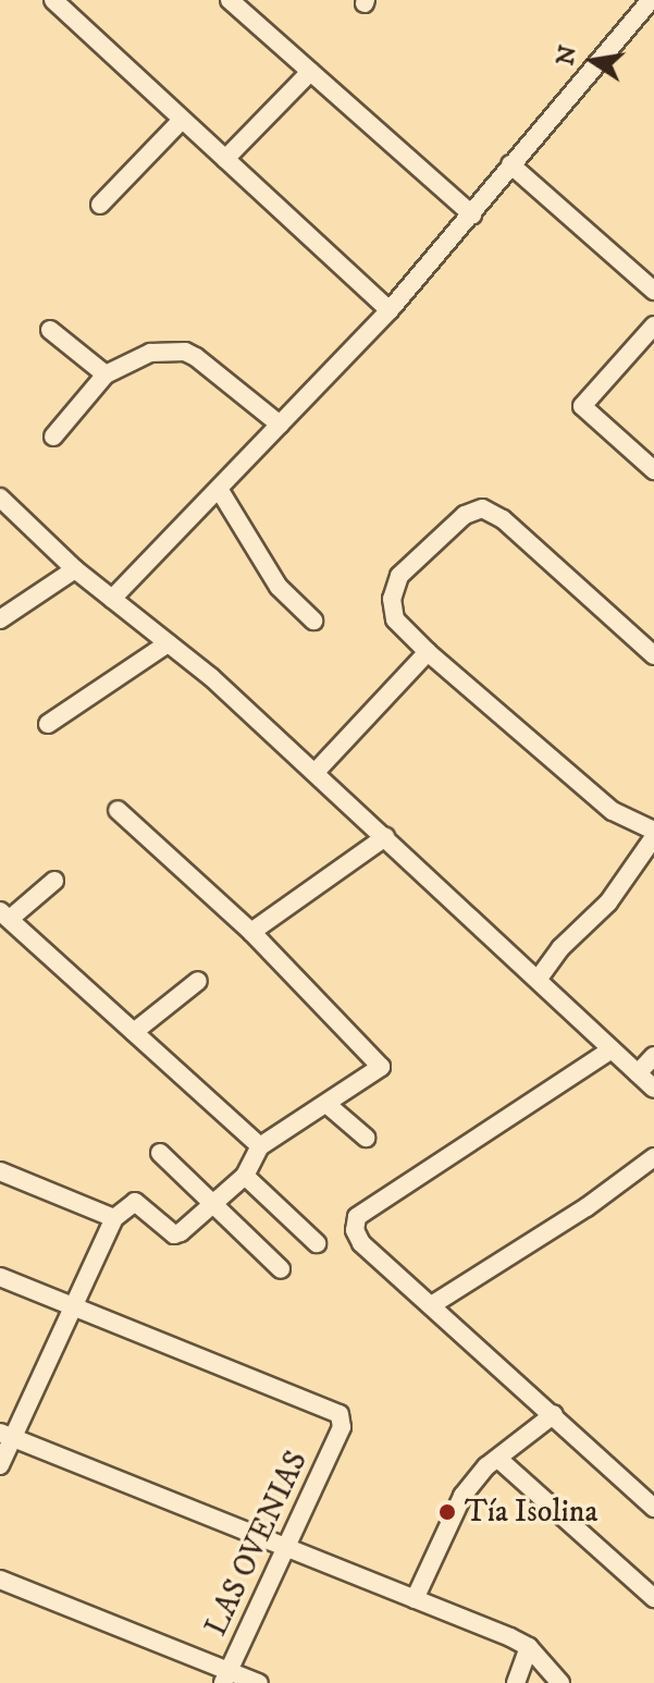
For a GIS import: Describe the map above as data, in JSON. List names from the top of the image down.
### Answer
{
  "streets": {
    "street": ["LAS OVENIAS"]
  },
  "places": ["Tía Isolina"],
  "north": "left"
}
